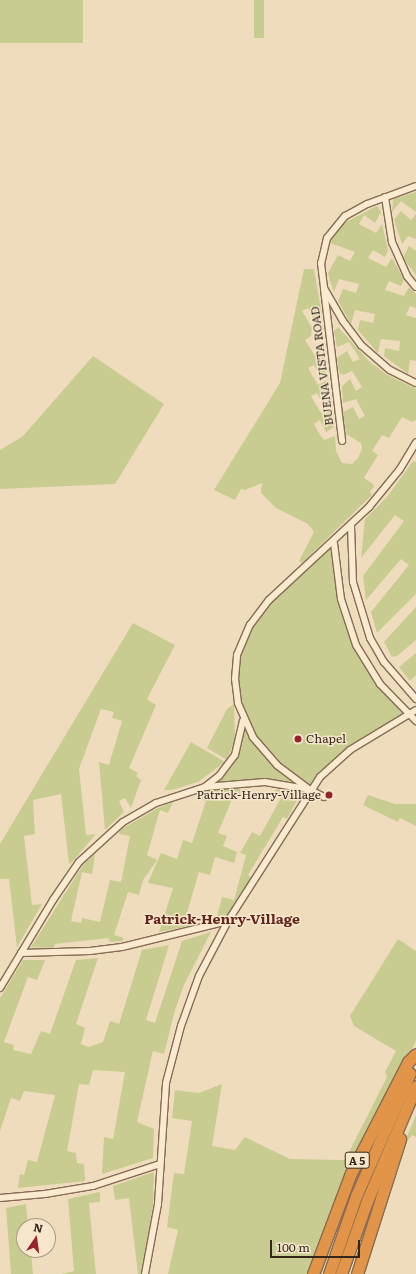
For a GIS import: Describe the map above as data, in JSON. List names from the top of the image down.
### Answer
{
  "streets": {
    "highway": ["A 5"],
    "street": ["BUENA VISTA ROAD"]
  },
  "districts": ["Patrick-Henry-Village"],
  "places": ["Chapel", "Patrick-Henry-Village"],
  "scale_bar": "100 m",
  "north": "top"
}
